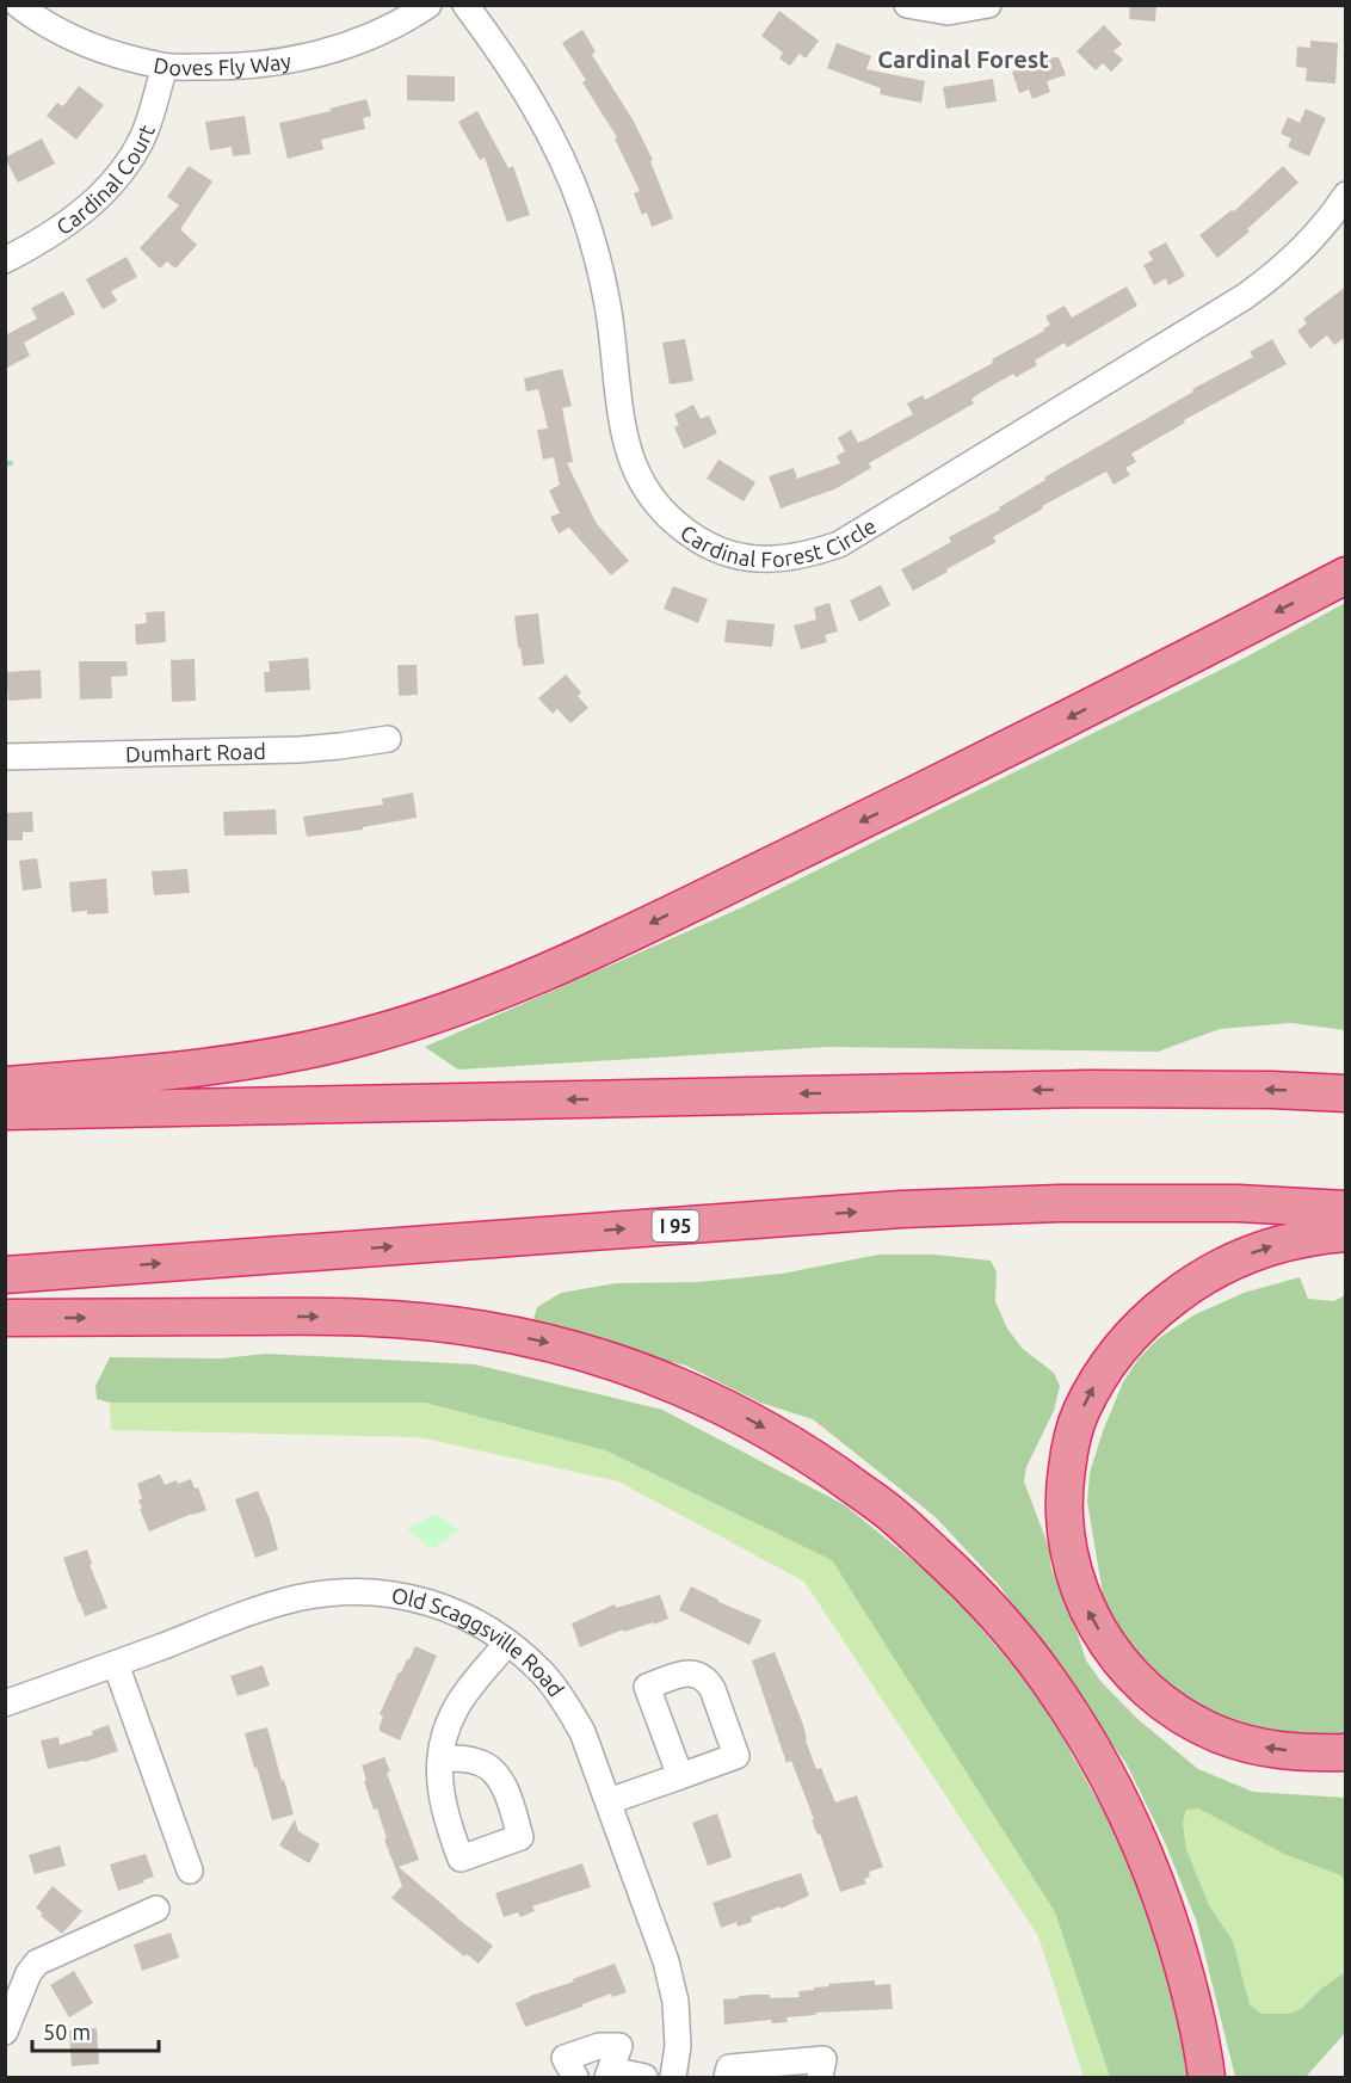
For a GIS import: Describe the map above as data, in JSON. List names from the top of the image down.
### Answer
{
  "streets": {
    "highway": ["I 95"],
    "street": [
      "Doves Fly Way",
      "Cardinal Court",
      "Cardinal Forest Circle",
      "Dumhart Road",
      "Old Scaggsville Road"
    ]
  },
  "crossings": [
    ["Doves Fly Way", "Cardinal Court"]
  ],
  "districts": ["Cardinal Forest"],
  "scale_bar": "50 m"
}
